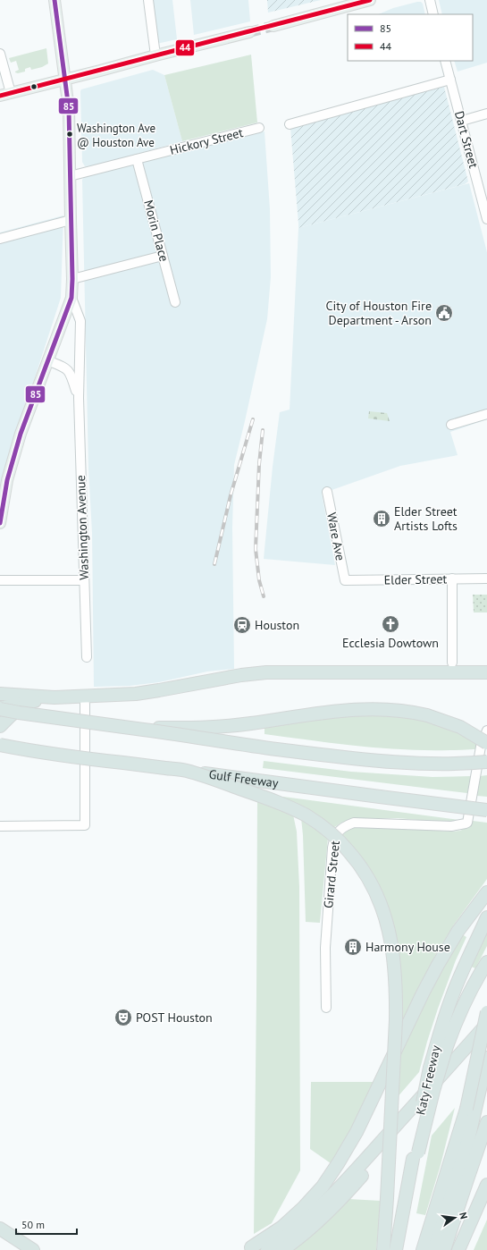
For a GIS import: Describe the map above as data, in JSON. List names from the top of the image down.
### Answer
{
  "streets": {
    "highway": ["Gulf Freeway", "Katy Freeway"],
    "main road": ["Washington Avenue"],
    "street": [
      "Dart Street",
      "Hickory Street",
      "Morin Place",
      "Ware Ave",
      "Elder Street",
      "Girard Street"
    ]
  },
  "crossings": [
    ["Hickory Street", "Morin Place"],
    ["Hickory Street", "Washington Avenue"],
    ["Ware Ave", "Elder Street"]
  ],
  "places": {
    "other": ["Washington Ave @ Houston Ave"],
    "public building": ["City of Houston Fire Department - Arson"],
    "building": ["Elder Street Artists Lofts", "Harmony House"],
    "church": ["Ecclesia Dowtown"],
    "station": ["Houston"],
    "theatre": ["POST Houston"]
  },
  "lines": ["transit line 85", "transit line 44"],
  "legend": ["85", "44"],
  "scale_bar": "50 m",
  "north": "right"
}
